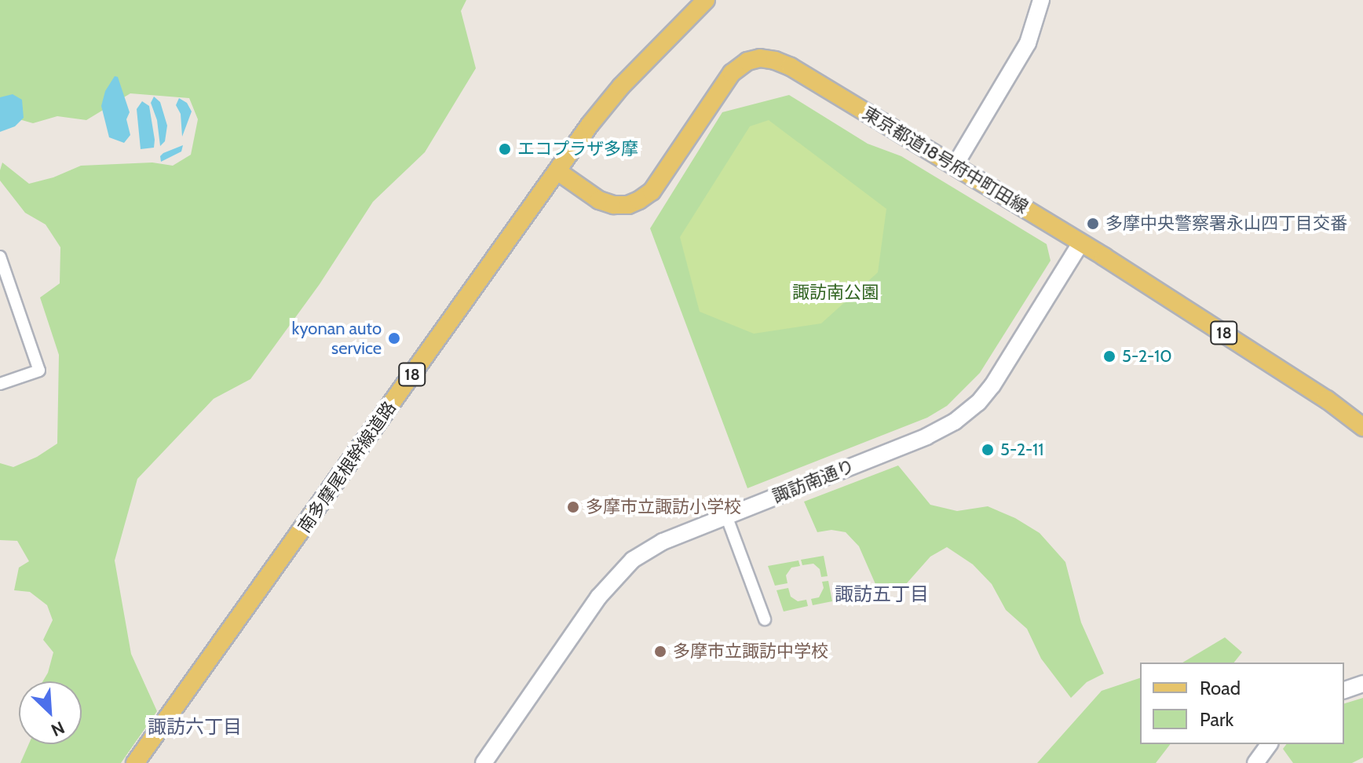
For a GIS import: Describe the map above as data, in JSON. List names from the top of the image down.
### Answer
{
  "streets": {
    "main road": ["東京都道18号府中町田線", "18", "南多摩尾根幹線道路"],
    "street": ["諏訪南通り"]
  },
  "crossings": [
    ["東京都道18号府中町田線", "南多摩尾根幹線道路"],
    ["東京都道18号府中町田線", "諏訪南通り"]
  ],
  "districts": ["諏訪五丁目", "諏訪六丁目"],
  "parks": ["諏訪南公園"],
  "places": [
    "エコプラザ多摩",
    "多摩中央警察署永山四丁目交番",
    "kyonan auto service",
    "5-2-10",
    "5-2-11",
    "多摩市立諏訪小学校",
    "多摩市立諏訪中学校"
  ],
  "legend": ["Road", "Park"],
  "north": "bottom right"
}
